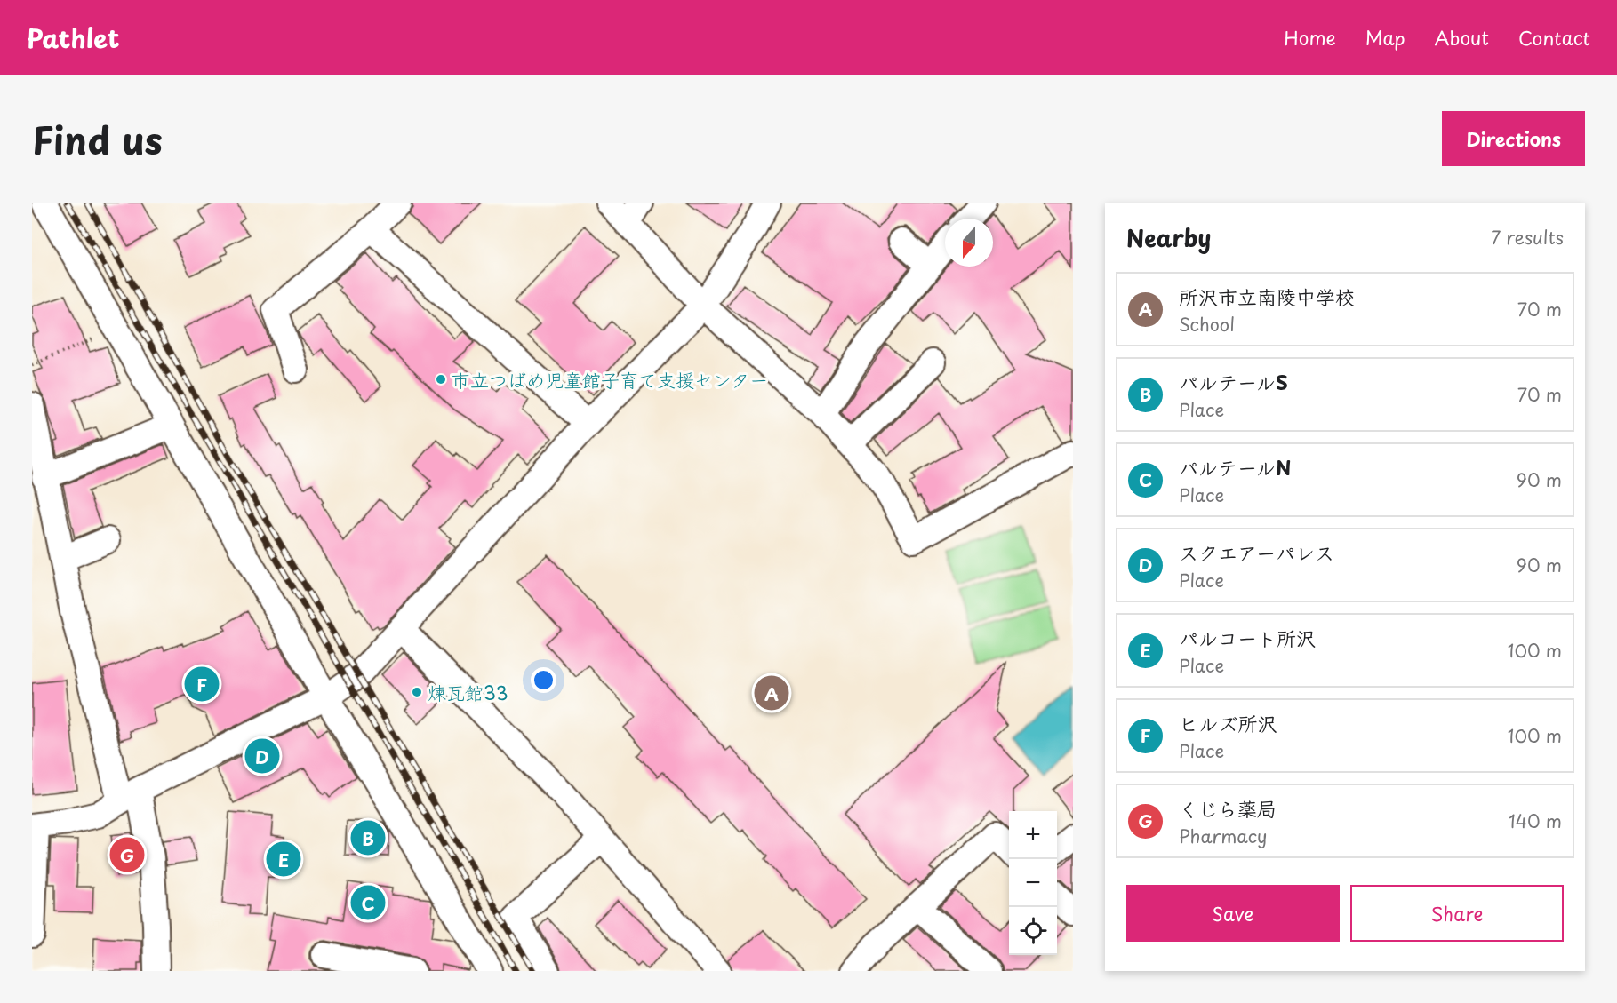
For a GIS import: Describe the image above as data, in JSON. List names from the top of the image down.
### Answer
{
  "places": ["市立つばめ児童館子育て支援センター", "煉瓦館33"],
  "north": "bottom",
  "page": {
    "header": "Pathlet",
    "nav": [
      "Home",
      "Map",
      "About",
      "Contact"
    ],
    "title": "Find us",
    "buttons": [
      "Directions",
      ["Save", "Share"]
    ],
    "heading": ["Nearby", "7 results"],
    "list": [
      {
        "mark": "A",
        "name": "所沢市立南陵中学校",
        "note": "School",
        "value": "70 m"
      },
      {
        "mark": "B",
        "name": "パルテールS",
        "note": "Place",
        "value": "70 m"
      },
      {
        "mark": "C",
        "name": "パルテールN",
        "note": "Place",
        "value": "90 m"
      },
      {
        "mark": "D",
        "name": "スクエアーパレス",
        "note": "Place",
        "value": "90 m"
      },
      {
        "mark": "E",
        "name": "パルコート所沢",
        "note": "Place",
        "value": "100 m"
      },
      {
        "mark": "F",
        "name": "ヒルズ所沢",
        "note": "Place",
        "value": "100 m"
      },
      {
        "mark": "G",
        "name": "くじら薬局",
        "note": "Pharmacy",
        "value": "140 m"
      }
    ],
    "pins": [
      "F",
      "A",
      "D",
      "B",
      "G",
      "E",
      "C"
    ],
    "map_buttons": ["+", "−"]
  }
}
